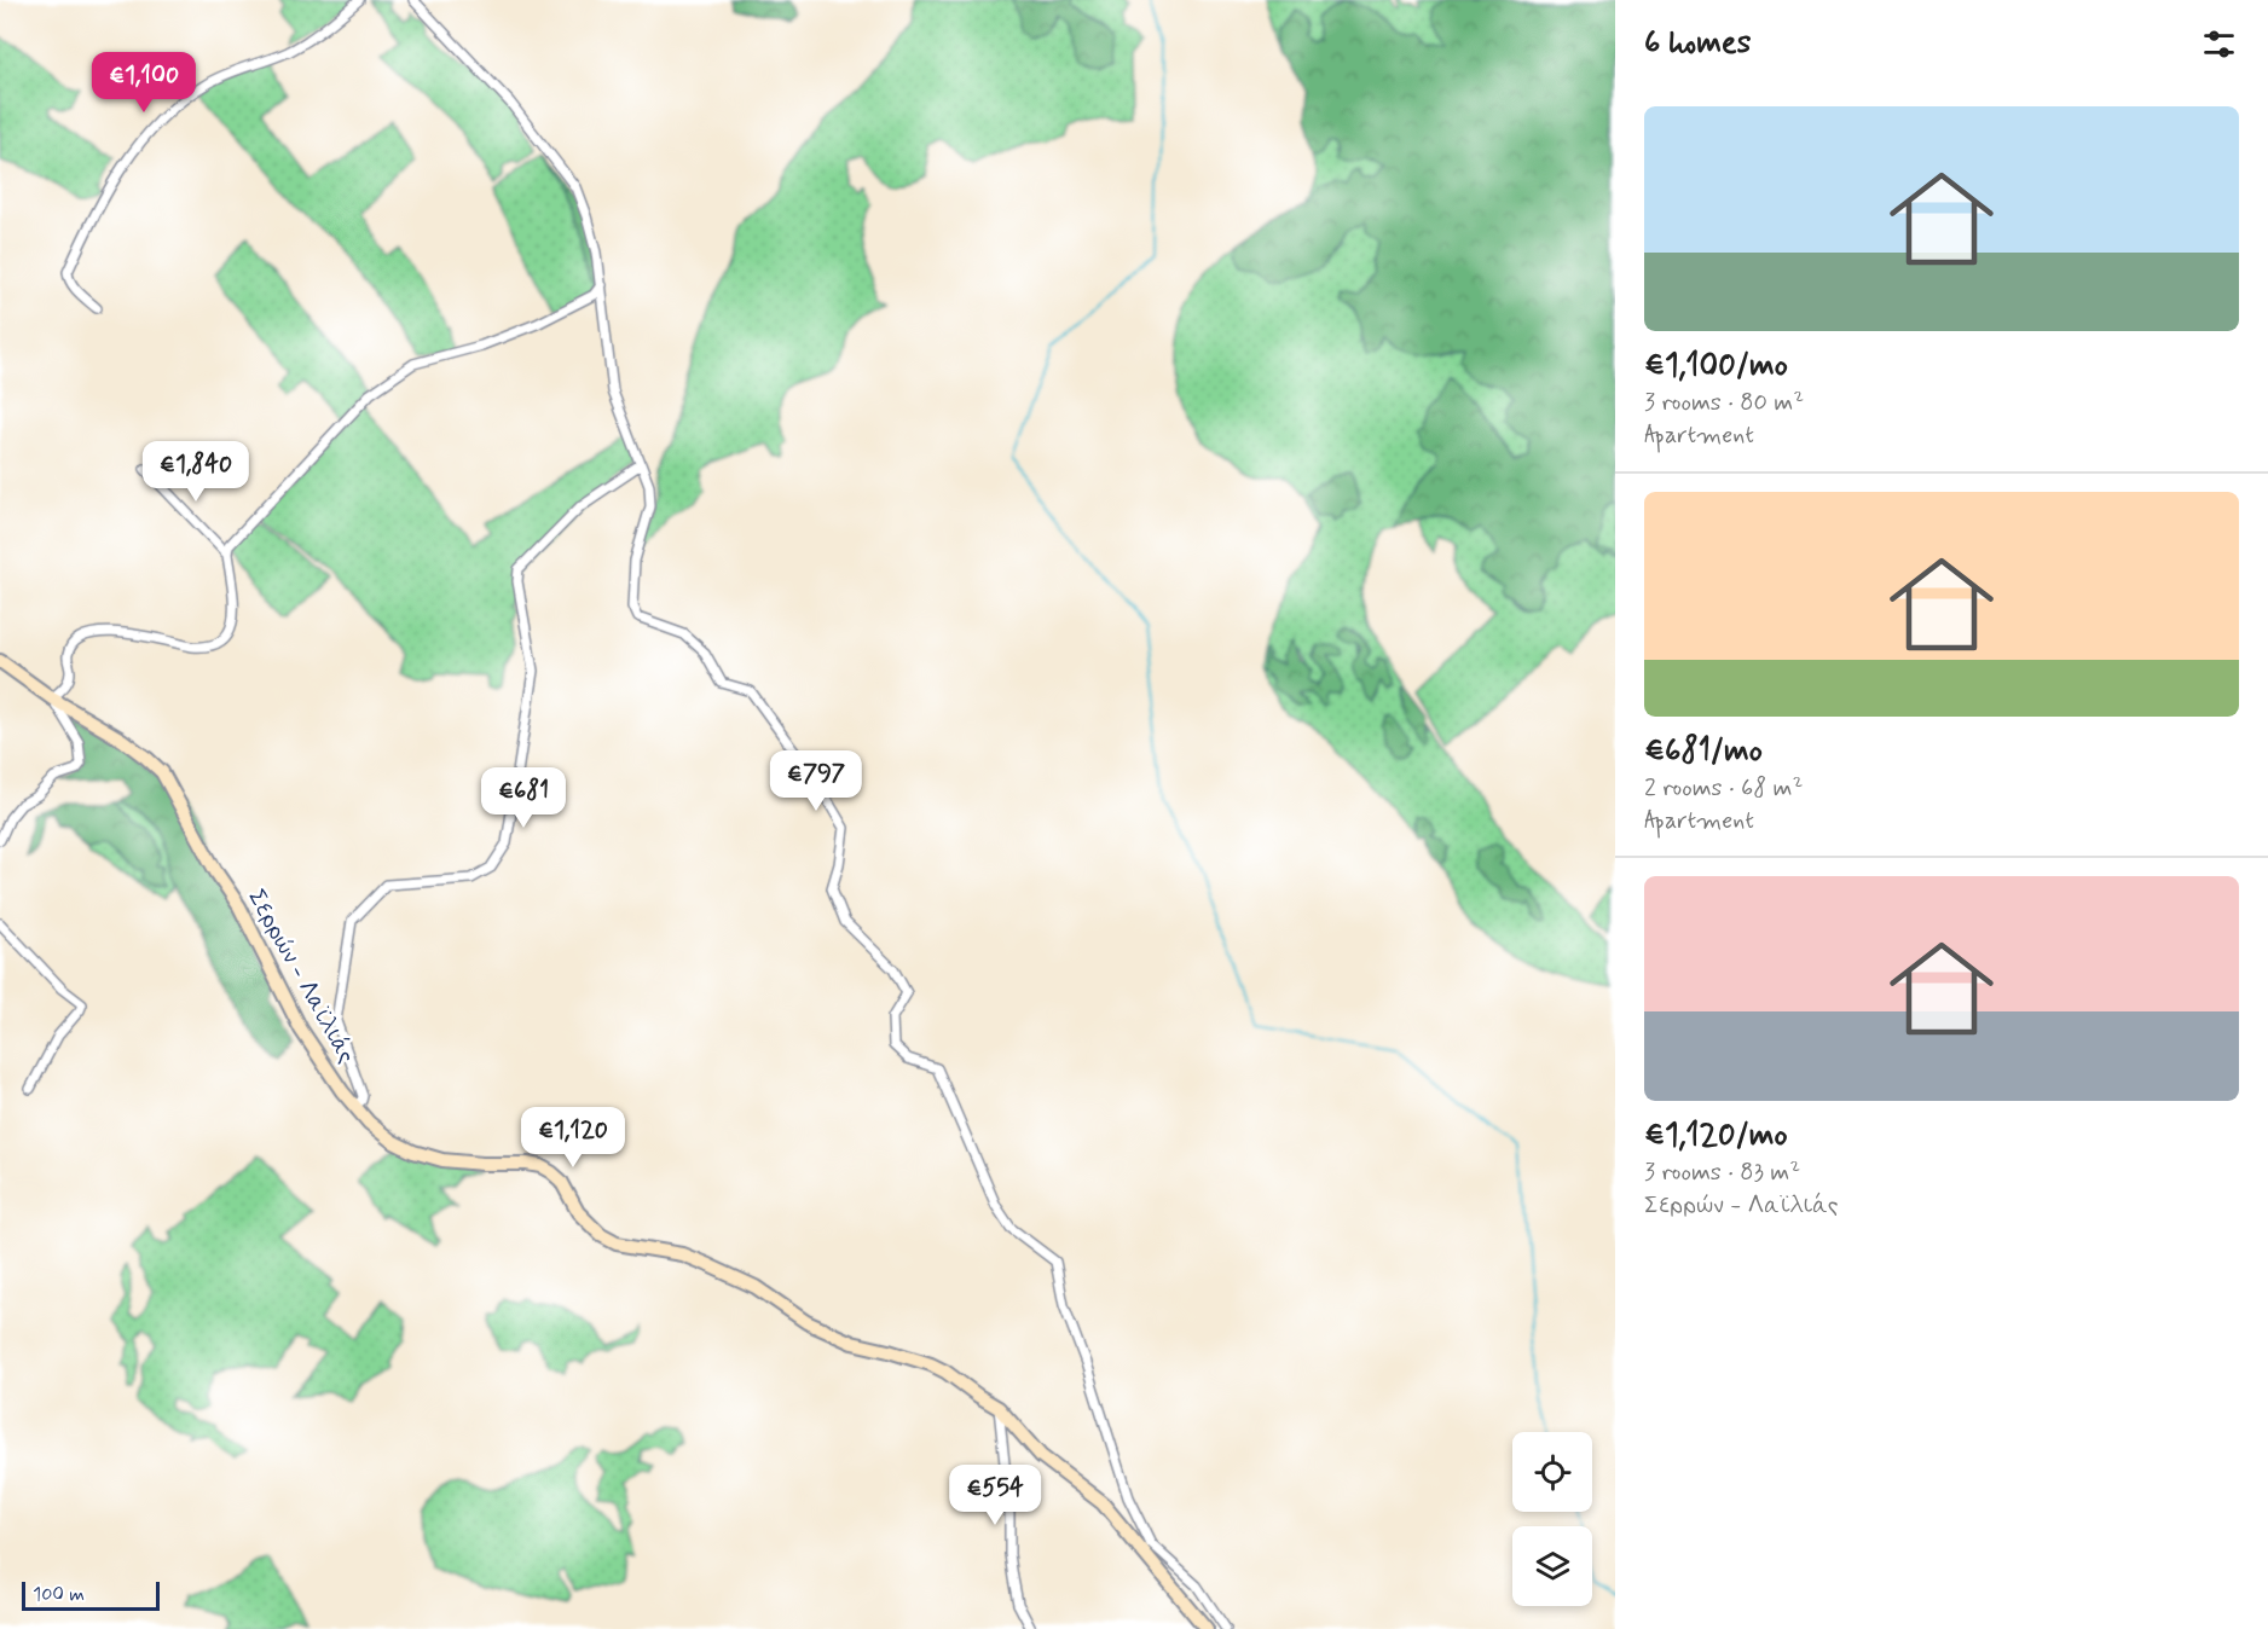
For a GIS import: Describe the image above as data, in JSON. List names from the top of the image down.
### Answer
{
  "streets": {
    "main road": ["Σερρών - Λαϊλιάς"]
  },
  "scale_bar": "100 m",
  "page": {
    "heading": "6 homes",
    "price": [
      "€1,100",
      "€1,840",
      "€797",
      "€681",
      "€1,120",
      "€554"
    ],
    "list": [
      {
        "name": "€1,100/mo",
        "note": "3 rooms · 80 m² · Apartment"
      },
      {
        "name": "€681/mo",
        "note": "2 rooms · 68 m² · Apartment"
      },
      {
        "name": "€1,120/mo",
        "note": "3 rooms · 83 m² · Σερρών - Λαϊλιάς"
      }
    ],
    "scale": "100 m"
  }
}
